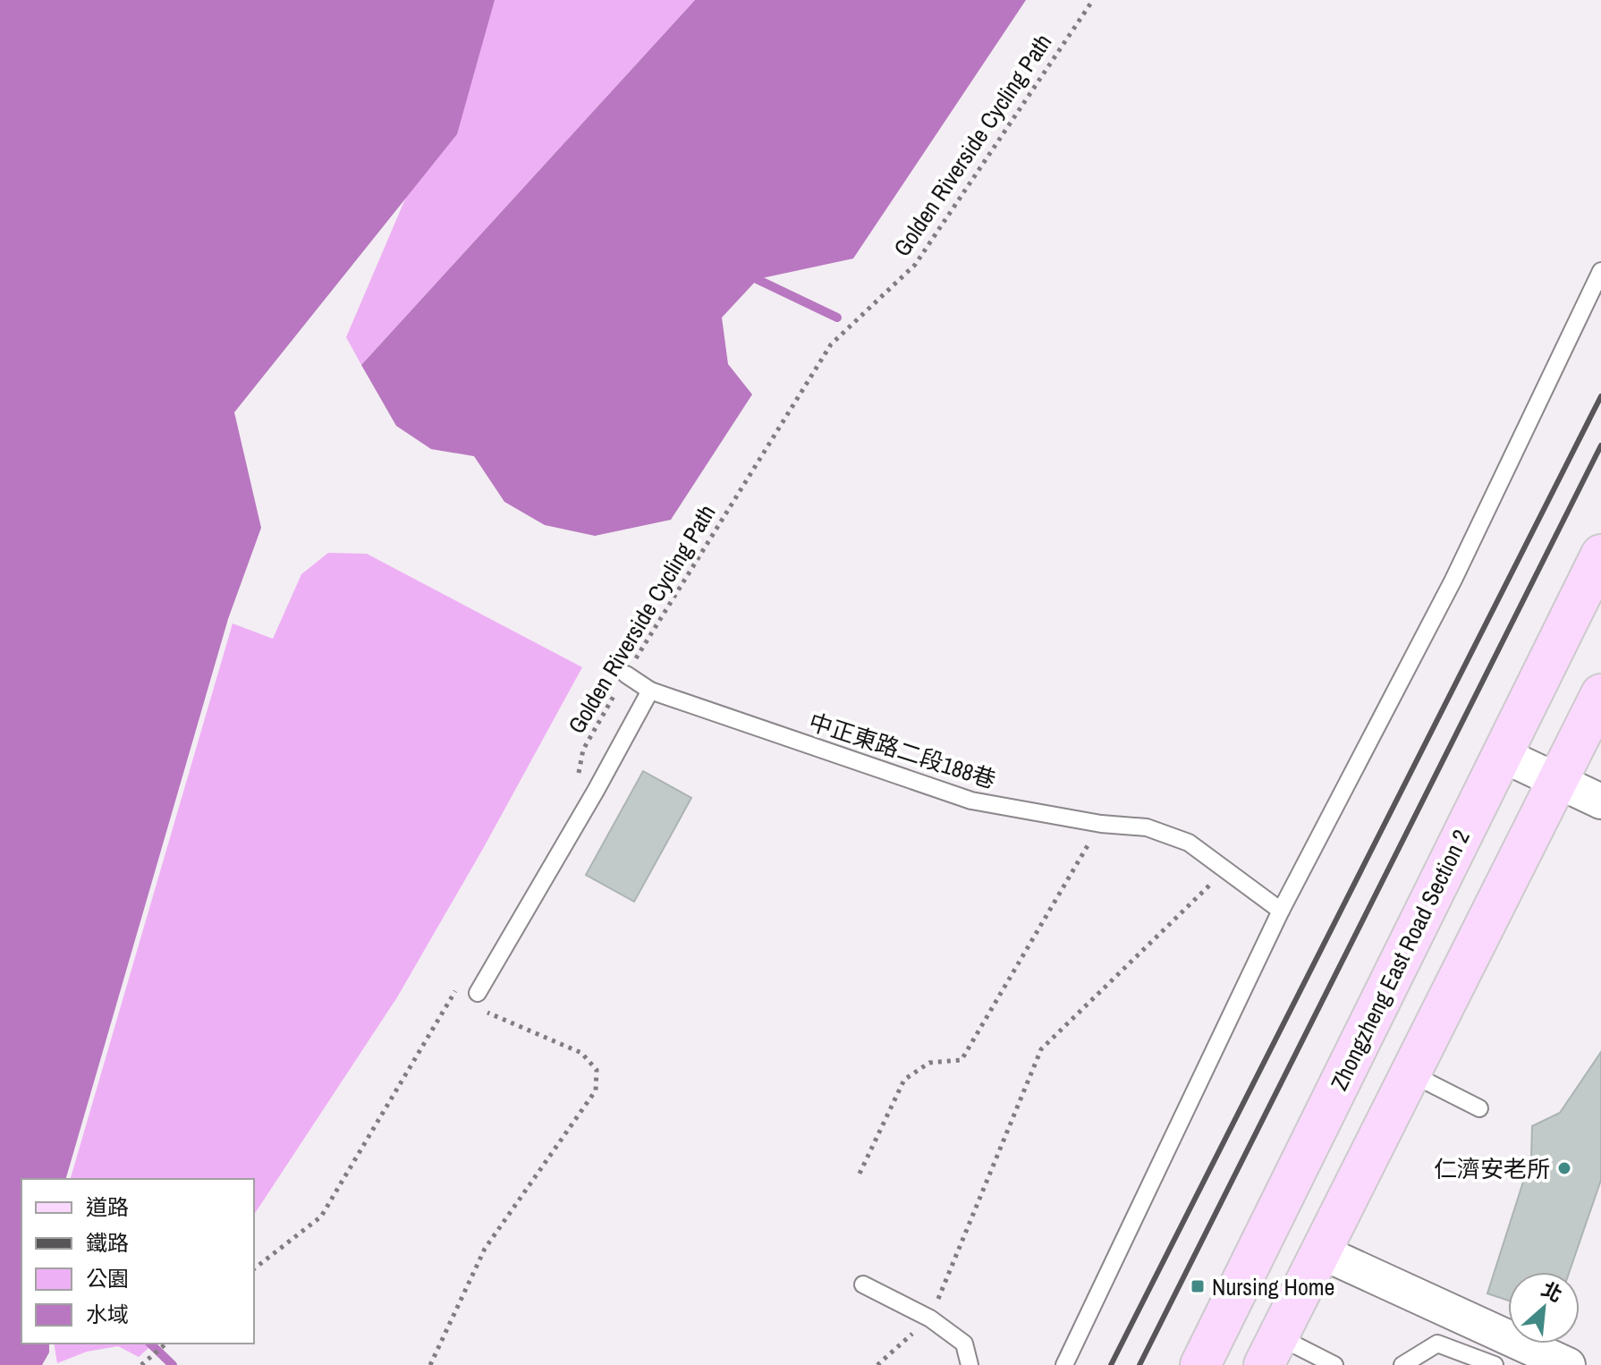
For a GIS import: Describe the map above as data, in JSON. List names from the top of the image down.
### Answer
{
  "streets": {
    "main road": ["Zhongzheng East Road Section 2"],
    "lane": ["中正東路二段188巷"],
    "path": ["Golden Riverside Cycling Path"]
  },
  "crossings": [
    ["Golden Riverside Cycling Path", "中正東路二段188巷"]
  ],
  "places": {
    "other": ["仁濟安老所"],
    "transit": ["Nursing Home"]
  },
  "legend": [
    "道路",
    "鐵路",
    "公園",
    "水域"
  ],
  "north": "top right"
}
